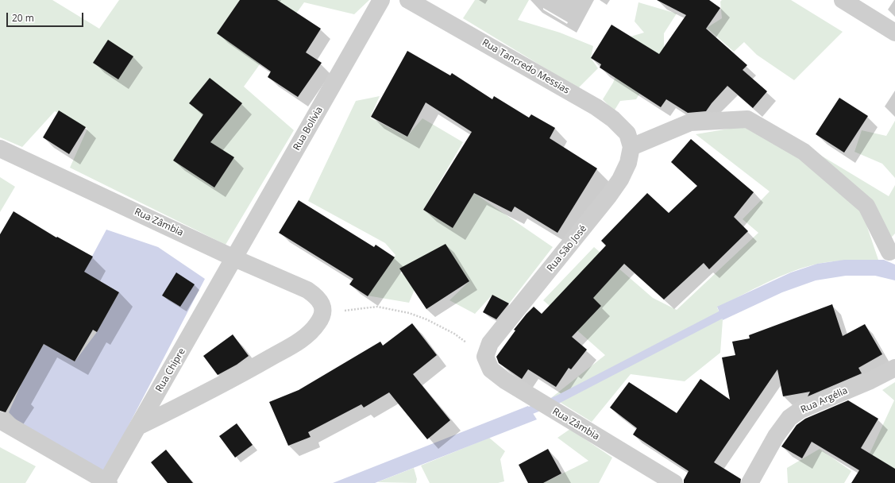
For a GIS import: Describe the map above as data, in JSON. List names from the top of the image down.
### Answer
{
  "streets": {
    "street": [
      "Rua Tancredo Messias",
      "Rua Bolívia",
      "Rua Zâmbia",
      "Rua São José",
      "Rua Chipre",
      "Rua Argélia"
    ]
  },
  "crossings": [
    ["Rua Tancredo Messias", "Rua São José"],
    ["Rua Bolívia", "Rua Zâmbia"],
    ["Rua Bolívia", "Rua Chipre"],
    ["Rua Zâmbia", "Rua São José"],
    ["Rua Zâmbia", "Rua Chipre"]
  ],
  "scale_bar": "20 m"
}
